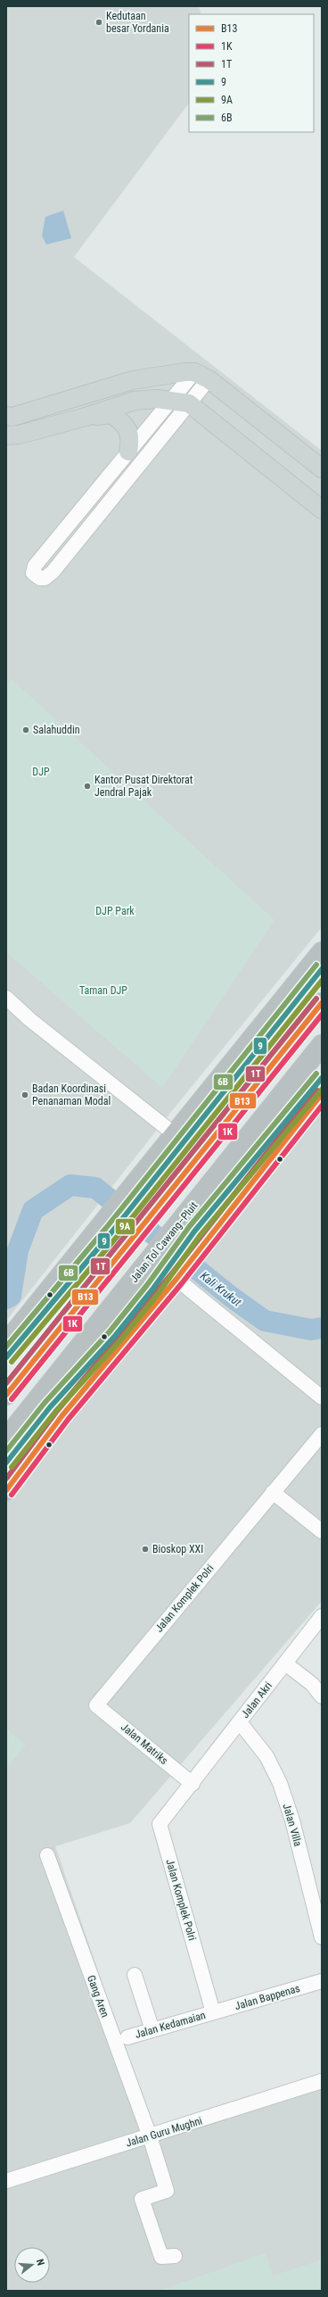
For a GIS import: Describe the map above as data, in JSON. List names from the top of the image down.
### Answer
{
  "streets": {
    "highway": ["Jalan Tol Cawang–Pluit"],
    "street": [
      "Jalan Komplek Polri",
      "Jalan Akri",
      "Jalan Matriks",
      "Jalan Villa",
      "Gang Aren",
      "Jalan Bappenas",
      "Jalan Kedamaian",
      "Jalan Guru Mughni"
    ]
  },
  "crossings": [
    ["Jalan Komplek Polri", "Jalan Akri"],
    ["Jalan Komplek Polri", "Jalan Matriks"],
    ["Jalan Komplek Polri", "Jalan Bappenas"],
    ["Jalan Komplek Polri", "Jalan Kedamaian"],
    ["Jalan Akri", "Jalan Matriks"],
    ["Jalan Akri", "Jalan Villa"],
    ["Gang Aren", "Jalan Guru Mughni"],
    ["Jalan Bappenas", "Jalan Kedamaian"]
  ],
  "water": ["Kali Krukut"],
  "parks": ["DJP", "DJP Park", "Taman DJP"],
  "places": [
    "Kedutaan besar Yordania",
    "Salahuddin",
    "Kantor Pusat Direktorat Jendral Pajak",
    "Badan Koordinasi Penanaman Modal",
    "Bioskop XXI"
  ],
  "lines": [
    "transit line 6B",
    "transit line 9",
    "transit line 9A",
    "transit line 1T",
    "transit line B13",
    "transit line 1K"
  ],
  "legend": [
    "B13",
    "1K",
    "1T",
    "9",
    "9A",
    "6B"
  ],
  "north": "right"
}
